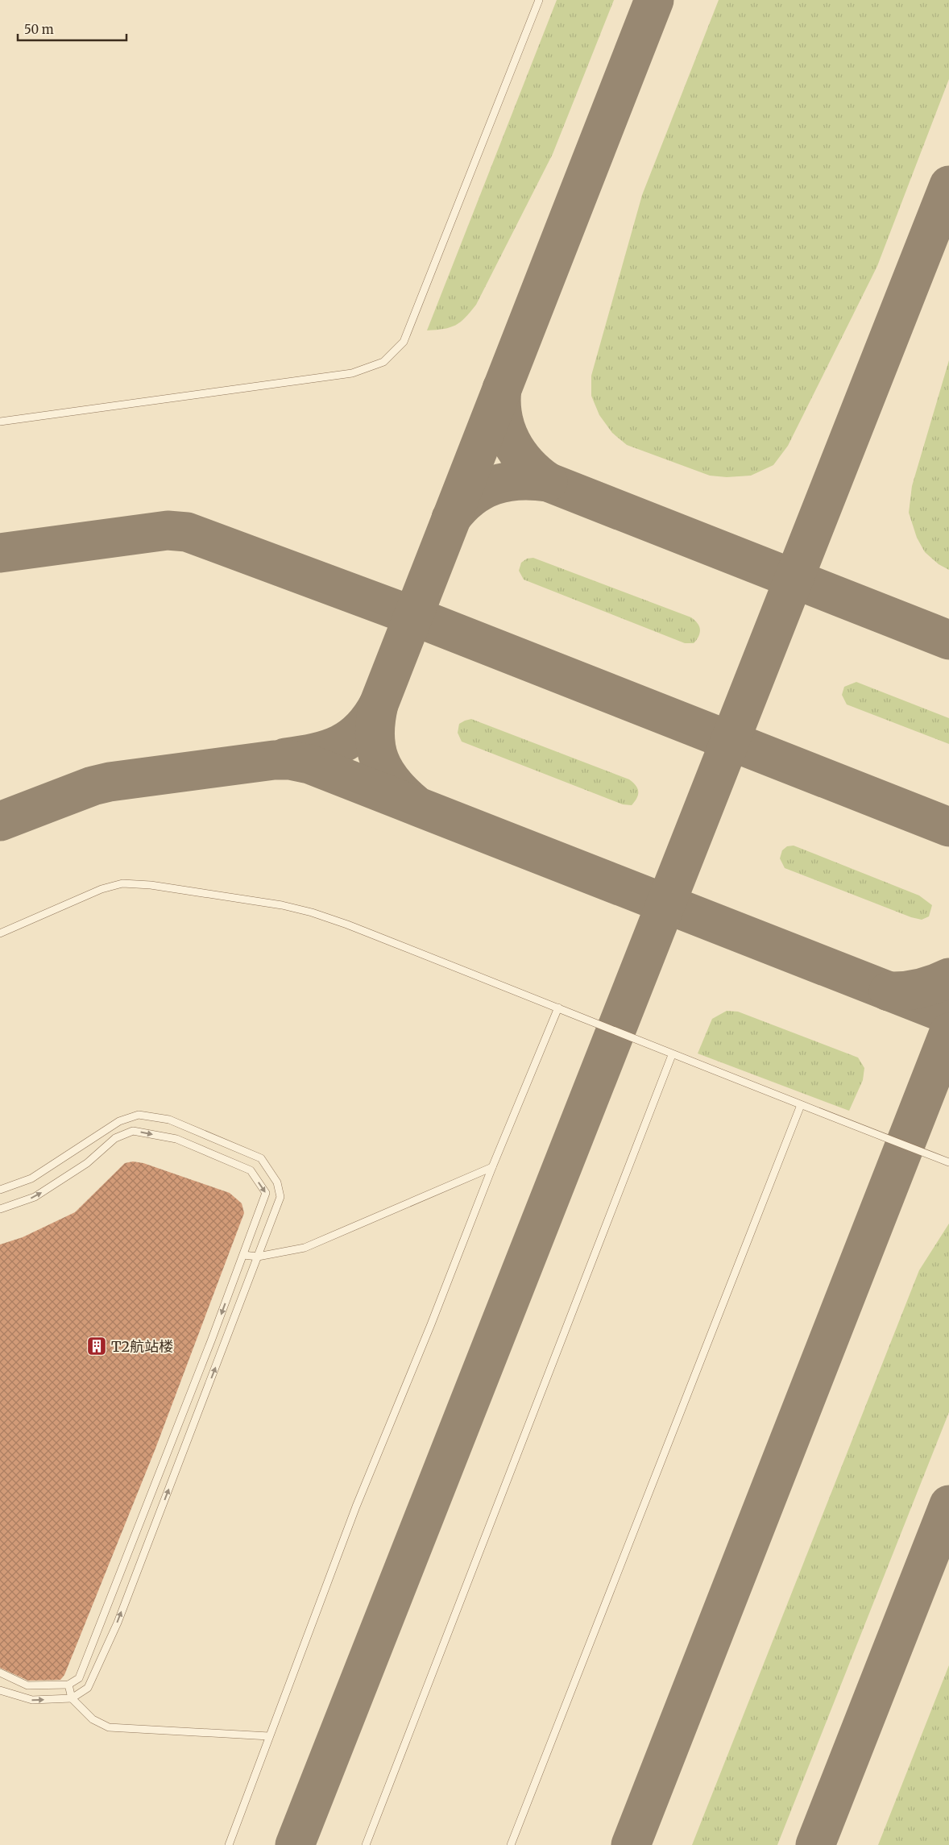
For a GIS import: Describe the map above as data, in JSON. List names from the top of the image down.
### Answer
{
  "places": {
    "building": ["T2航站楼"]
  },
  "scale_bar": "50 m"
}
